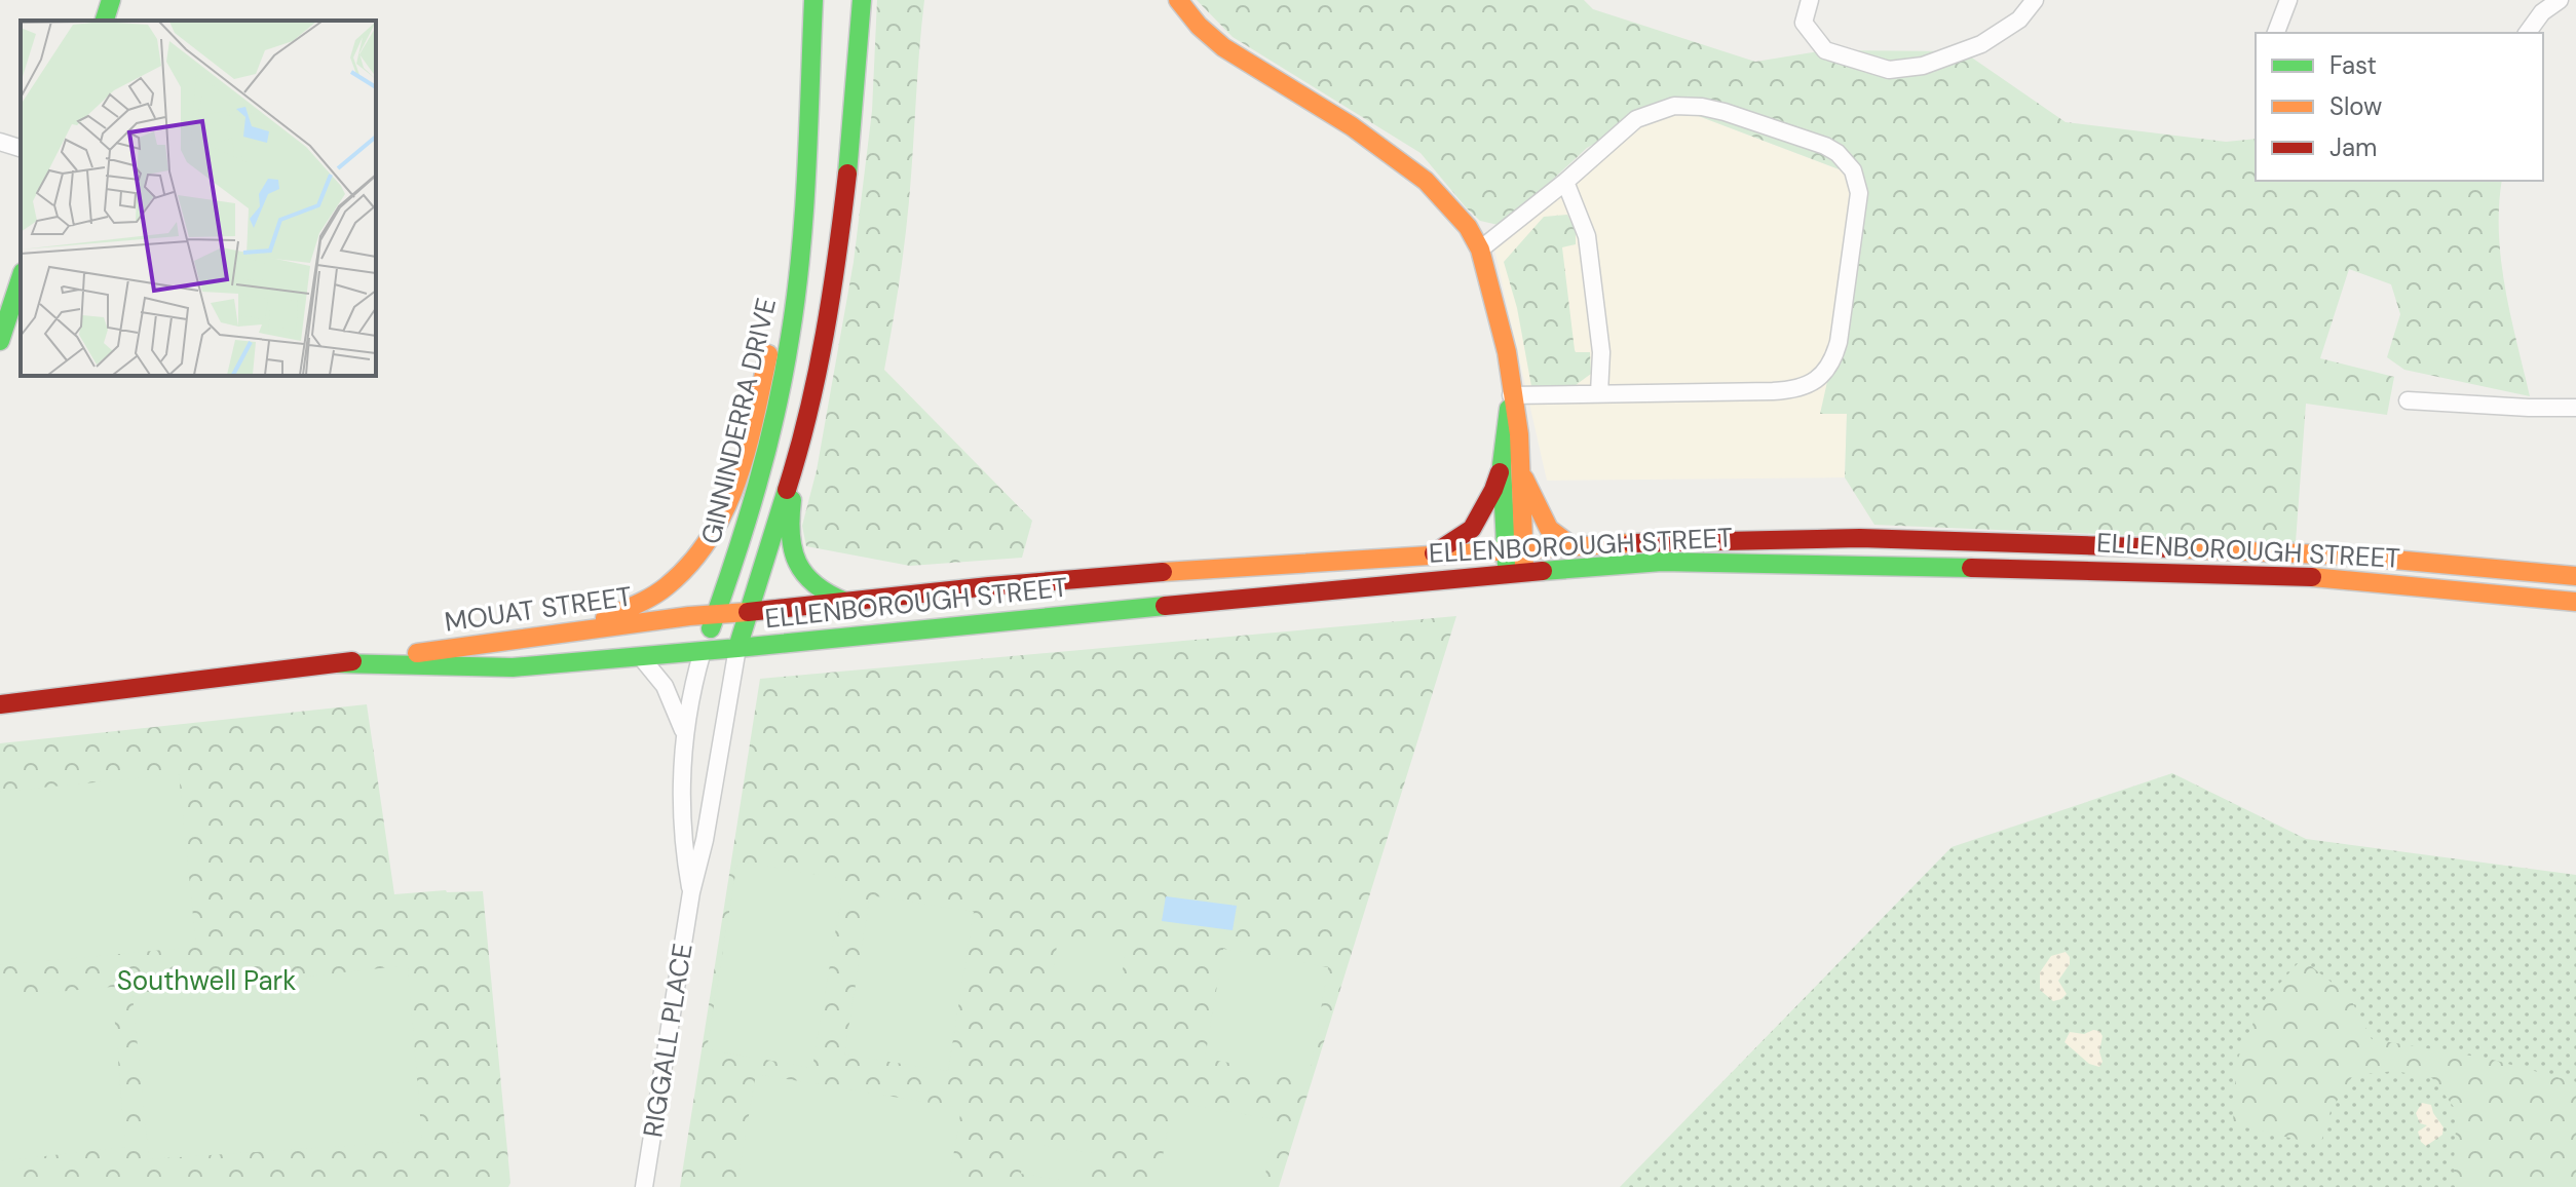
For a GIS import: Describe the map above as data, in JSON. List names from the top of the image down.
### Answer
{
  "streets": {
    "main road": ["GINNINDERRA DRIVE", "ELLENBOROUGH STREET", "MOUAT STREET"],
    "street": ["RIGGALL PLACE"]
  },
  "crossings": [
    ["GINNINDERRA DRIVE", "ELLENBOROUGH STREET"],
    ["GINNINDERRA DRIVE", "MOUAT STREET"],
    ["GINNINDERRA DRIVE", "RIGGALL PLACE"],
    ["ELLENBOROUGH STREET", "MOUAT STREET"],
    ["ELLENBOROUGH STREET", "RIGGALL PLACE"],
    ["MOUAT STREET", "RIGGALL PLACE"]
  ],
  "parks": ["Southwell Park"],
  "legend": ["Fast", "Slow", "Jam"]
}
